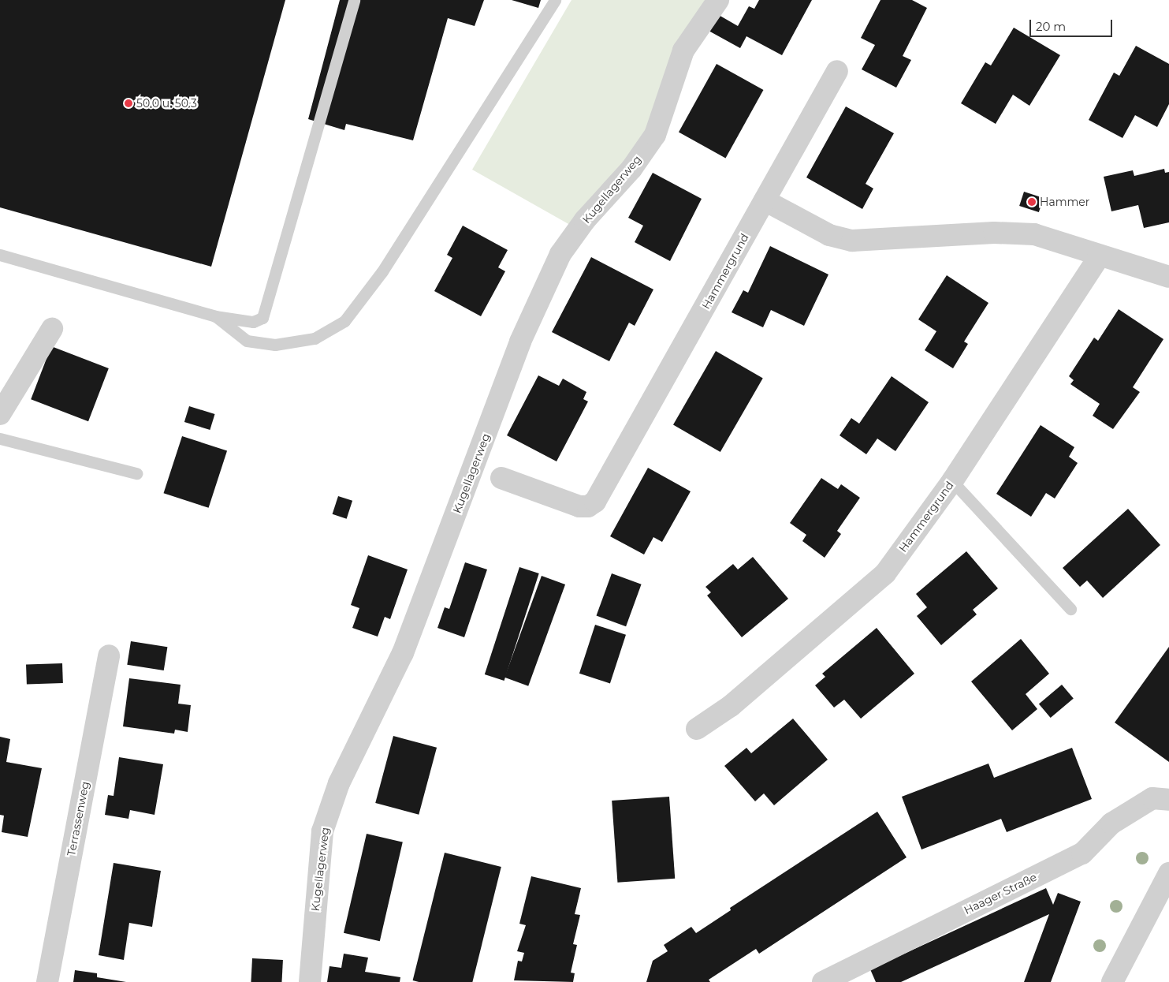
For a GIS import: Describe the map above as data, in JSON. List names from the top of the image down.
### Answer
{
  "streets": {
    "street": [
      "Kugellagerweg",
      "Hammergrund",
      "Terrassenweg",
      "Haager Straße"
    ]
  },
  "places": ["50.0 u. 50.3", "Hammer"],
  "scale_bar": "20 m"
}
